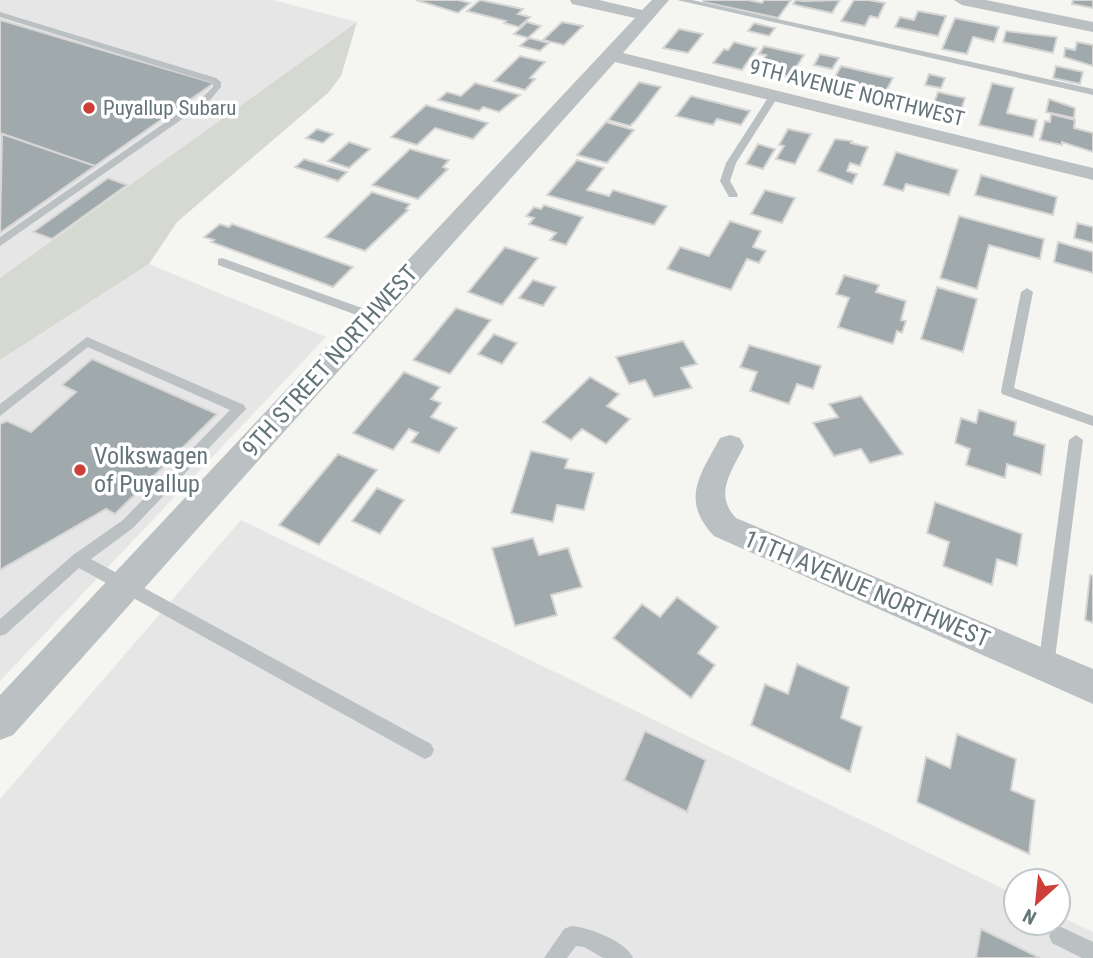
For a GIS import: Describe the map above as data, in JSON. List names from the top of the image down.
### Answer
{
  "streets": {
    "street": ["9TH AVENUE NORTHWEST", "9TH STREET NORTHWEST", "11TH AVENUE NORTHWEST"]
  },
  "crossings": [
    ["9TH AVENUE NORTHWEST", "9TH STREET NORTHWEST"]
  ],
  "places": ["Puyallup Subaru", "Volkswagen of Puyallup"],
  "north": "bottom left"
}
